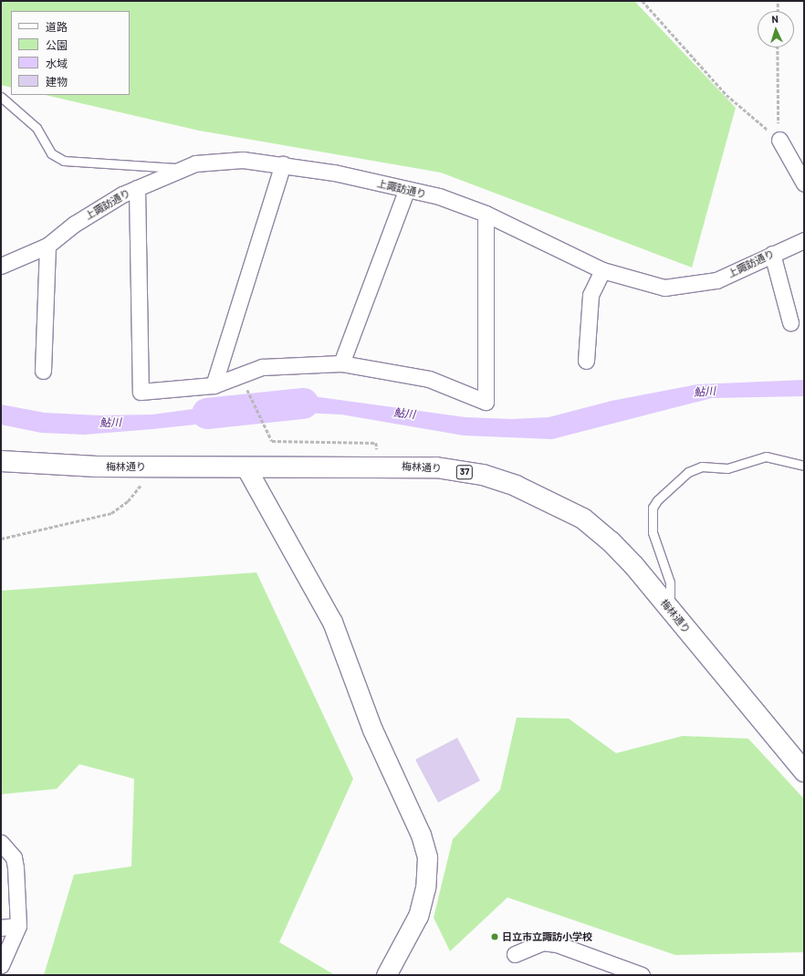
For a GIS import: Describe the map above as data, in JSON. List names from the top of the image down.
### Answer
{
  "streets": {
    "main road": ["梅林通り", "37"],
    "street": ["上諏訪通り"]
  },
  "water": ["鮎川"],
  "places": ["日立市立諏訪小学校"],
  "legend": [
    "道路",
    "公園",
    "水域",
    "建物"
  ],
  "north": "top"
}
